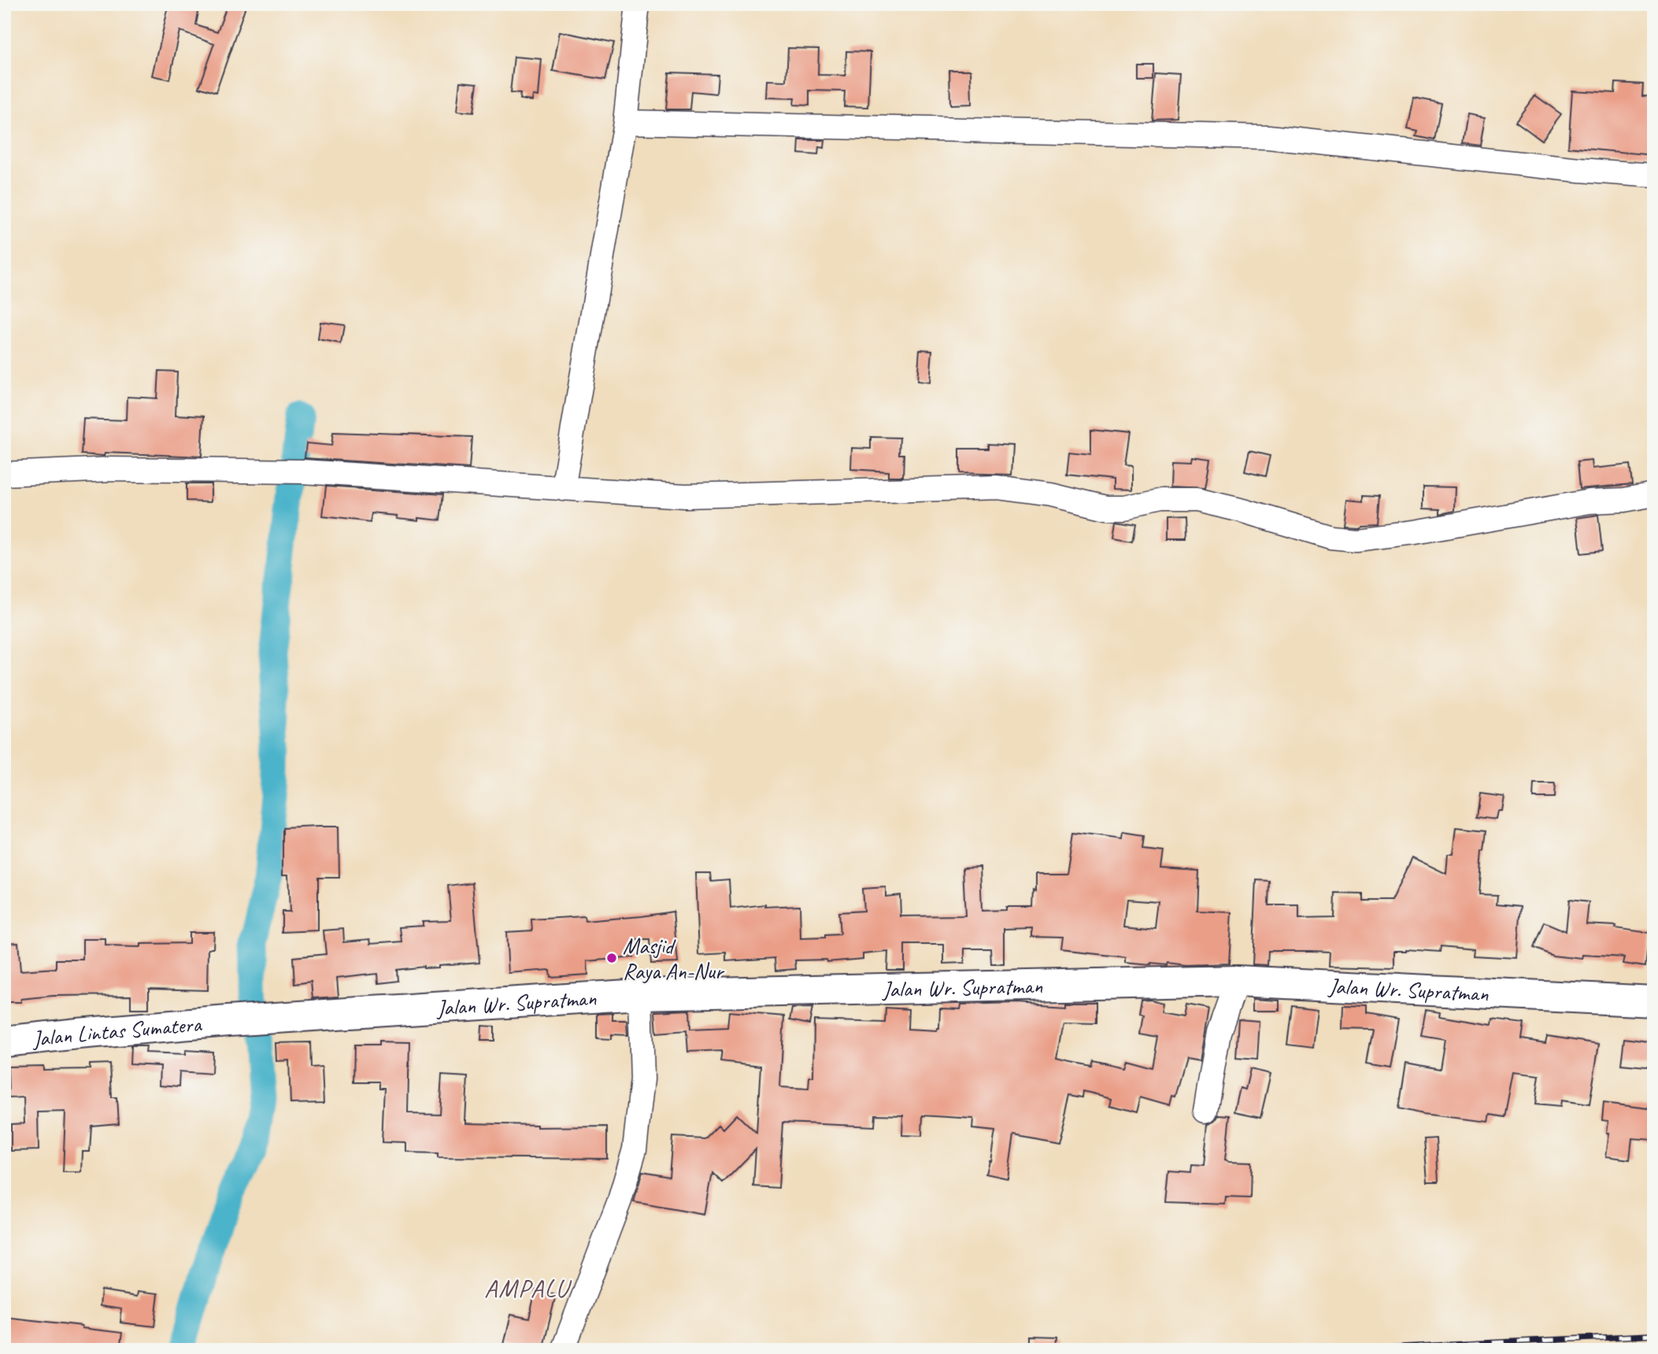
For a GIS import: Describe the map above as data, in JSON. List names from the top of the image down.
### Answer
{
  "streets": {
    "main road": ["Jalan Wr. Supratman", "Jalan Lintas Sumatera"]
  },
  "crossings": [
    ["Jalan Wr. Supratman", "Jalan Lintas Sumatera"]
  ],
  "districts": ["AMPALU"],
  "places": ["Masjid Raya An-Nur"]
}
